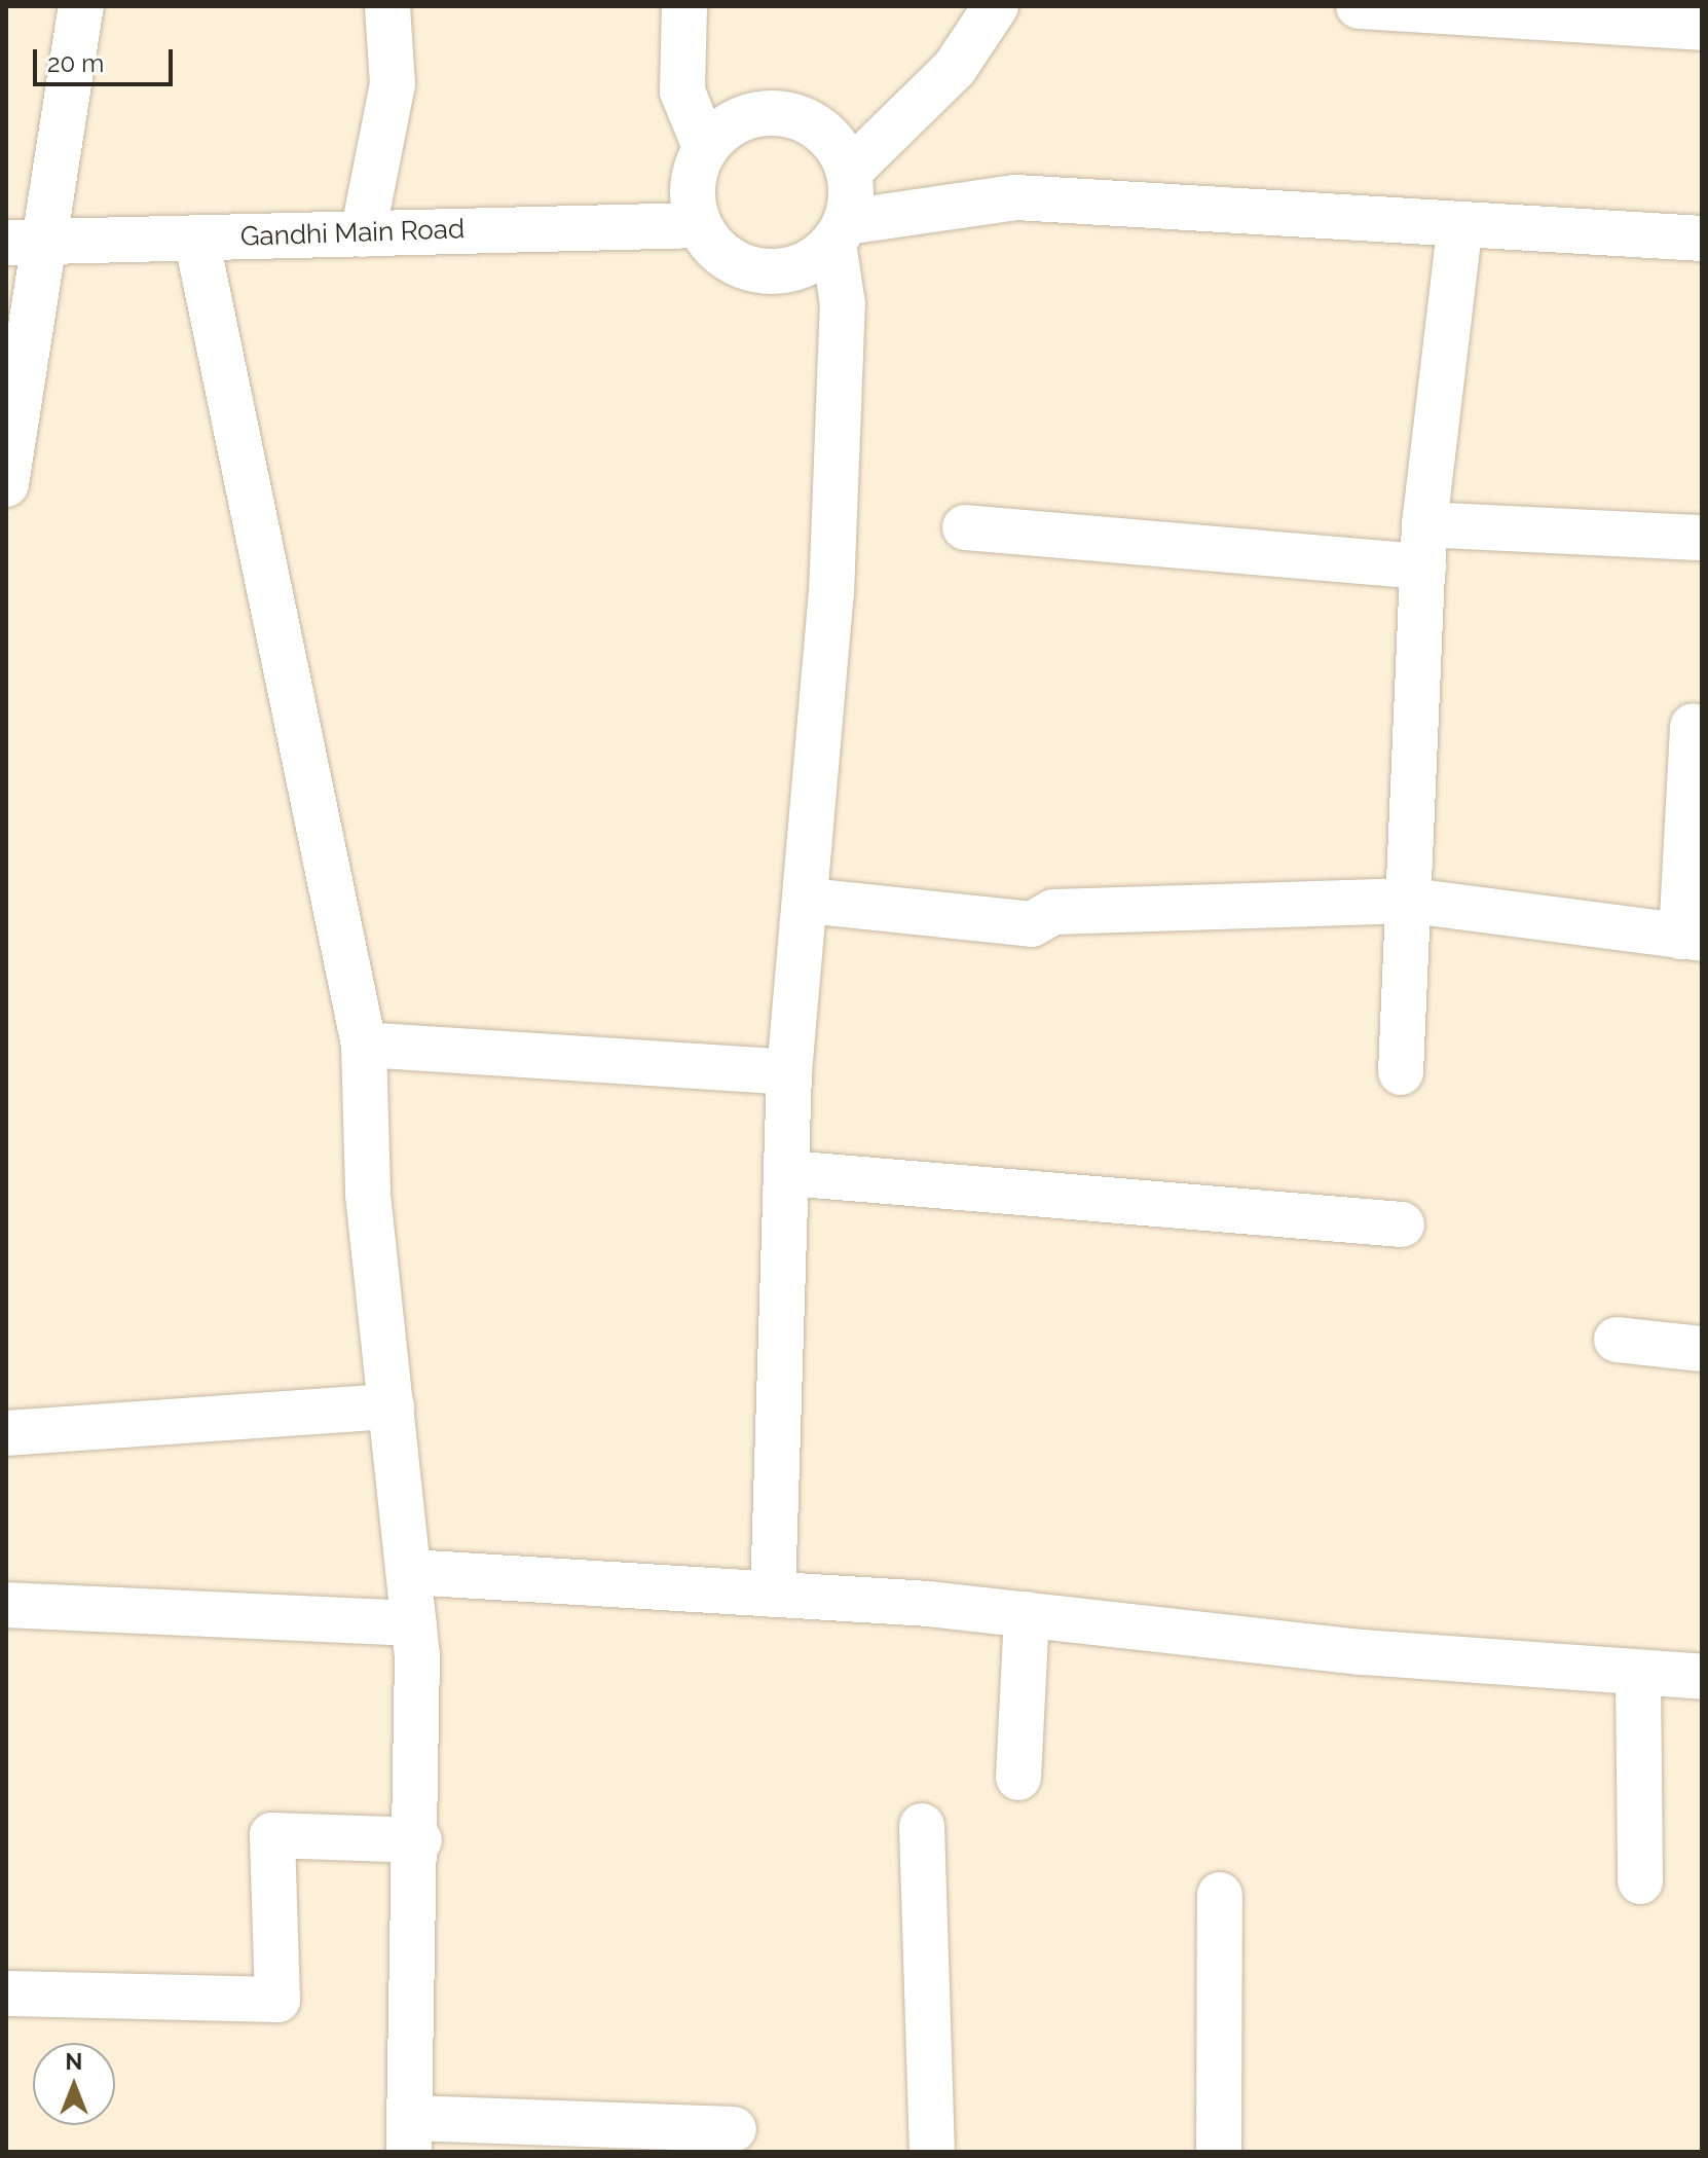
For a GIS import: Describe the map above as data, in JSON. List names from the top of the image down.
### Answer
{
  "streets": {
    "street": ["Gandhi Main Road"]
  },
  "scale_bar": "20 m",
  "north": "top"
}
